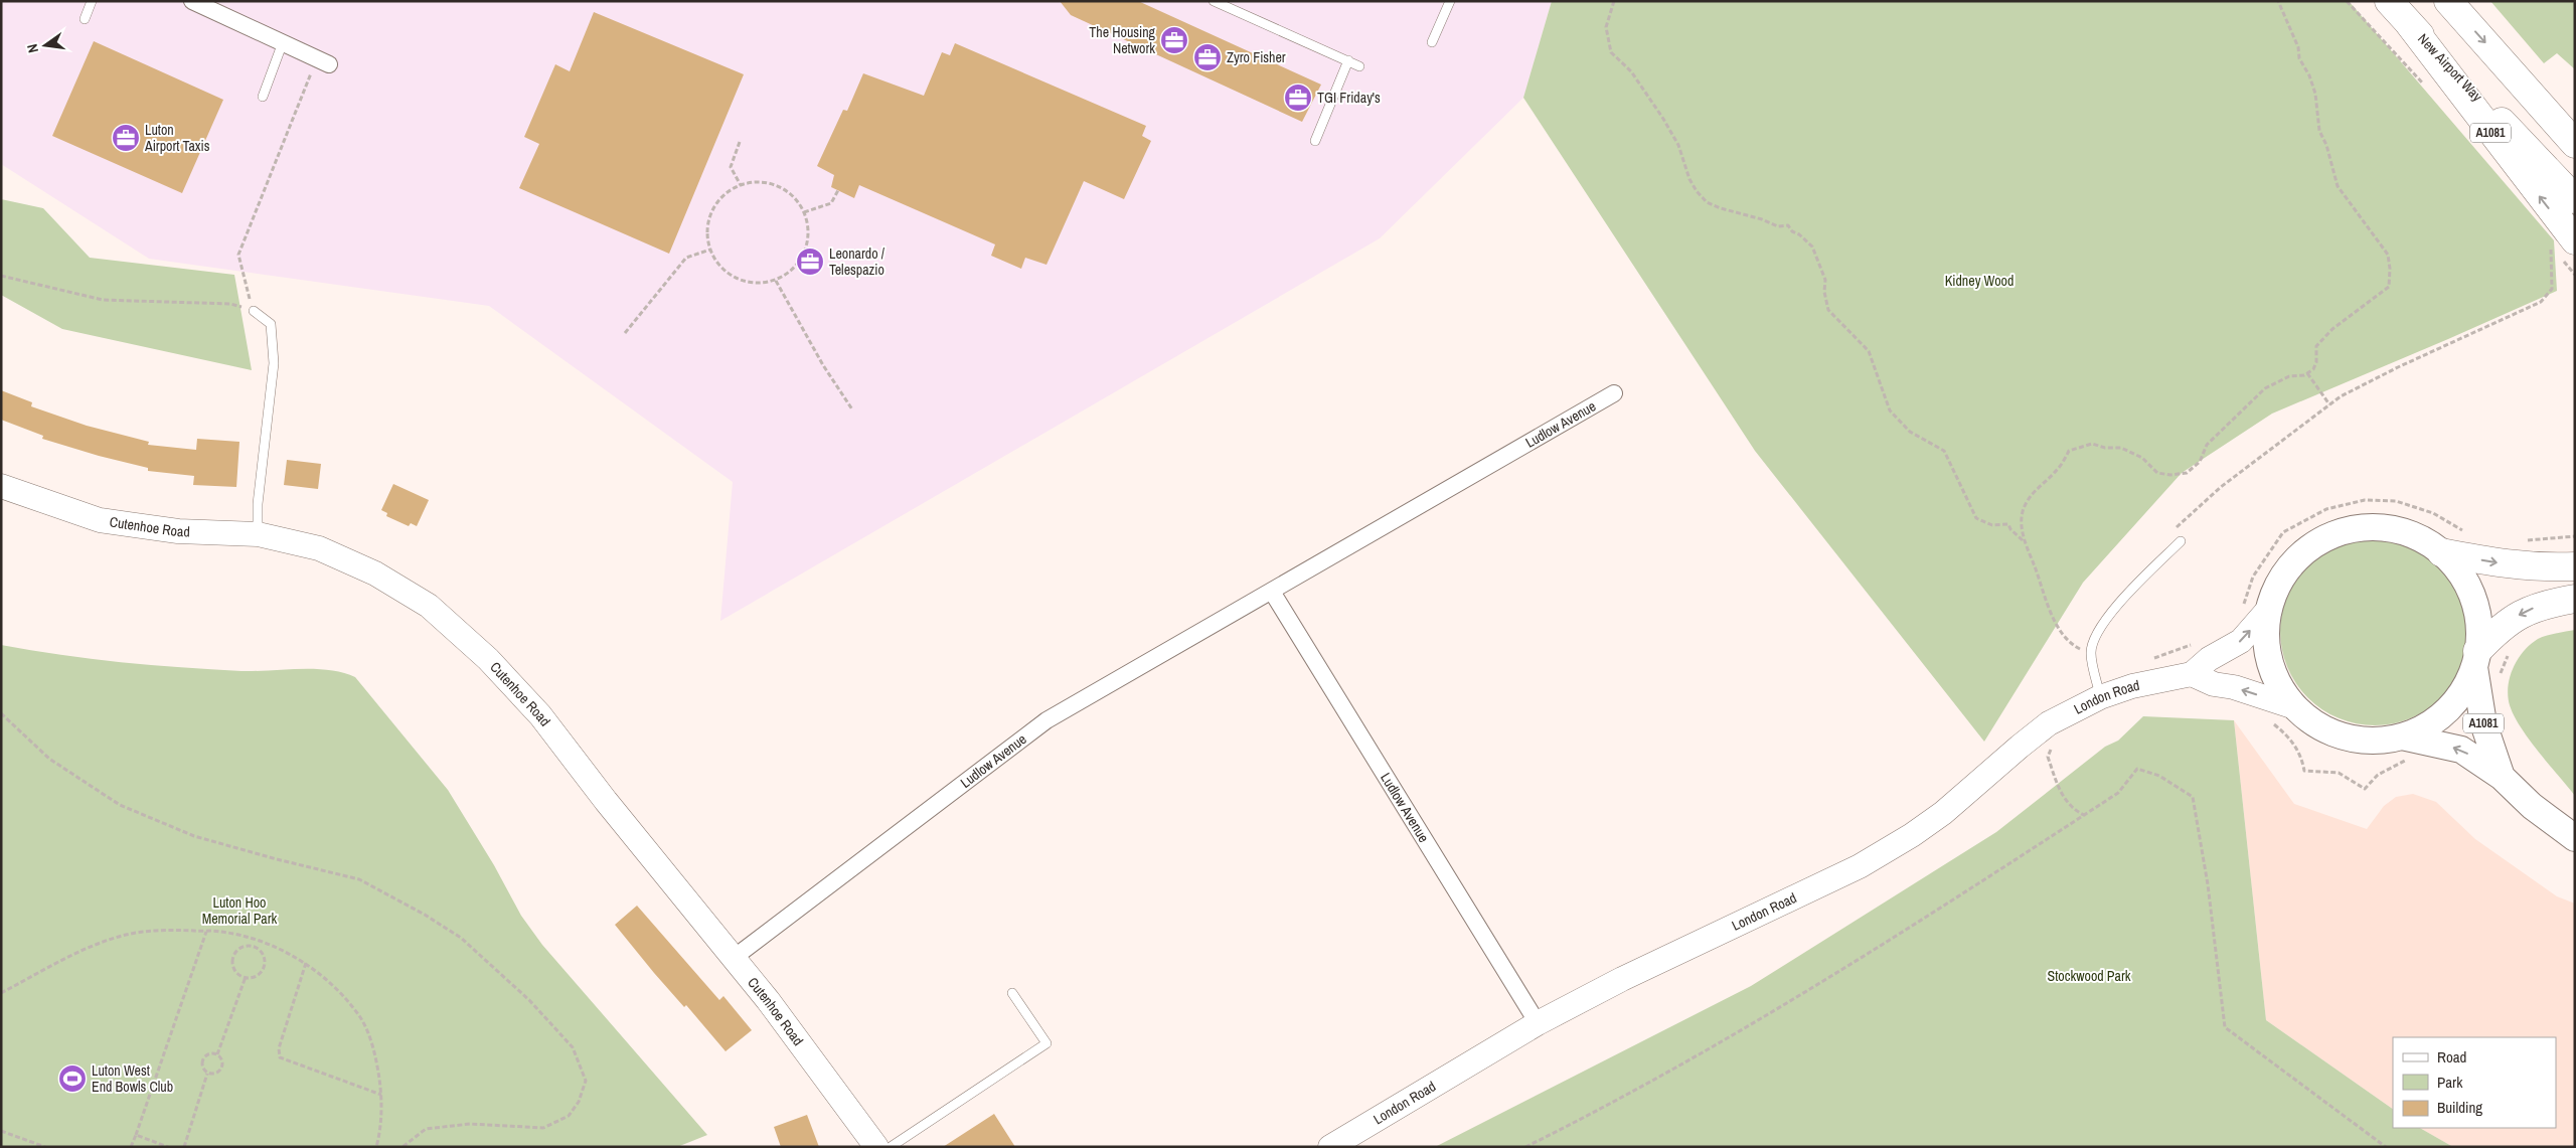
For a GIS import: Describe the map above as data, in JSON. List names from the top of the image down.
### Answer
{
  "streets": {
    "highway": ["New Airport Way", "A1081"],
    "street": ["Ludlow Avenue", "Cutenhoe Road", "London Road"]
  },
  "crossings": [
    ["New Airport Way", "A1081"],
    ["Ludlow Avenue", "Cutenhoe Road"],
    ["Ludlow Avenue", "London Road"]
  ],
  "parks": ["Kidney Wood", "Luton Hoo Memorial Park", "Stockwood Park"],
  "places": {
    "office": [
      "The Housing Network",
      "Zyro Fisher",
      "TGI Friday's",
      "Luton Airport Taxis",
      "Leonardo / Telespazio"
    ],
    "sports": ["Luton West End Bowls Club"]
  },
  "legend": ["Road", "Park", "Building"],
  "north": "left"
}
